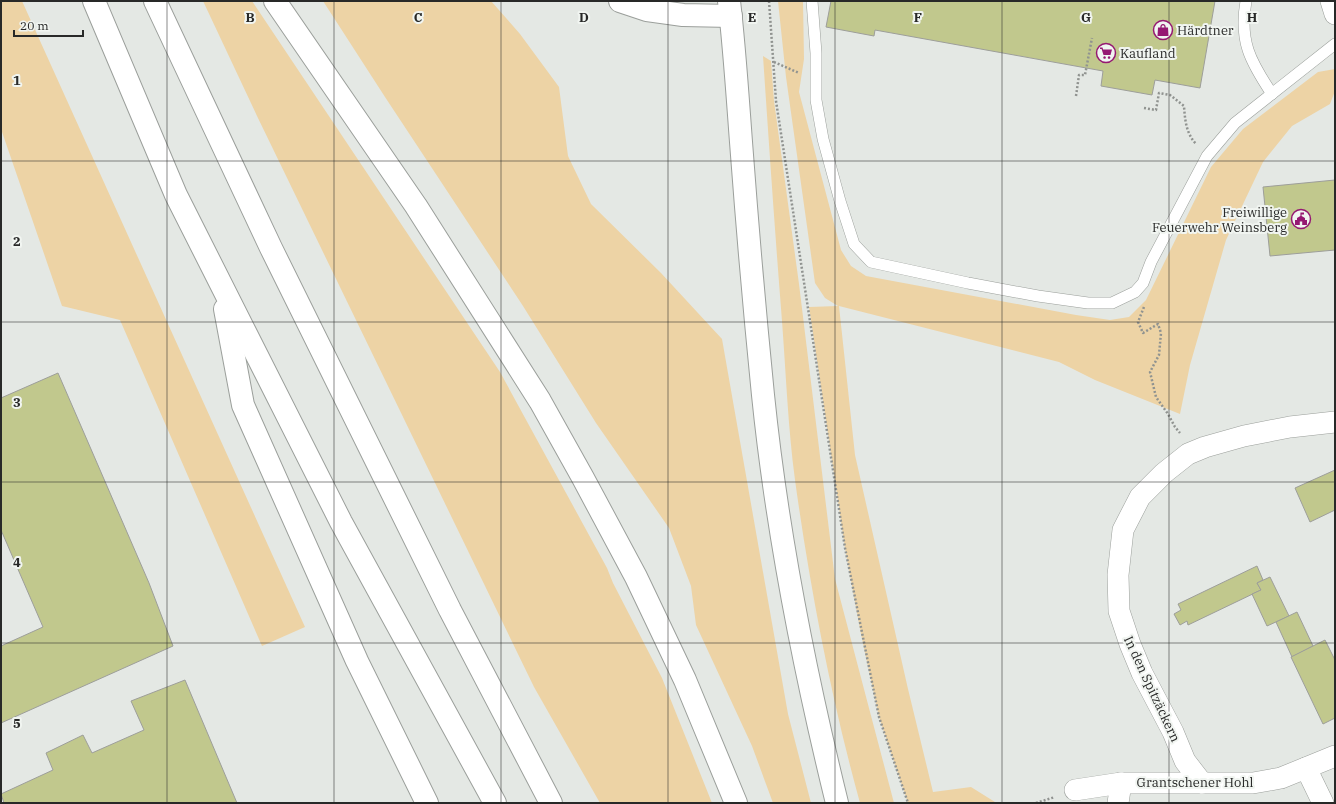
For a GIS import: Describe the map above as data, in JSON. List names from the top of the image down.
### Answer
{
  "streets": {
    "street": ["In den Spitzäckern", "Grantschener Hohl"]
  },
  "crossings": [
    ["In den Spitzäckern", "Grantschener Hohl"]
  ],
  "places": {
    "shop": ["Härdtner"],
    "supermarket": ["Kaufland"],
    "public building": ["Freiwillige Feuerwehr Weinsberg"]
  },
  "scale_bar": "20 m",
  "grid": {
    "columns": [
      "B",
      "C",
      "D",
      "E",
      "F",
      "G",
      "H"
    ],
    "rows": [
      "1",
      "2",
      "3",
      "4",
      "5"
    ]
  }
}
